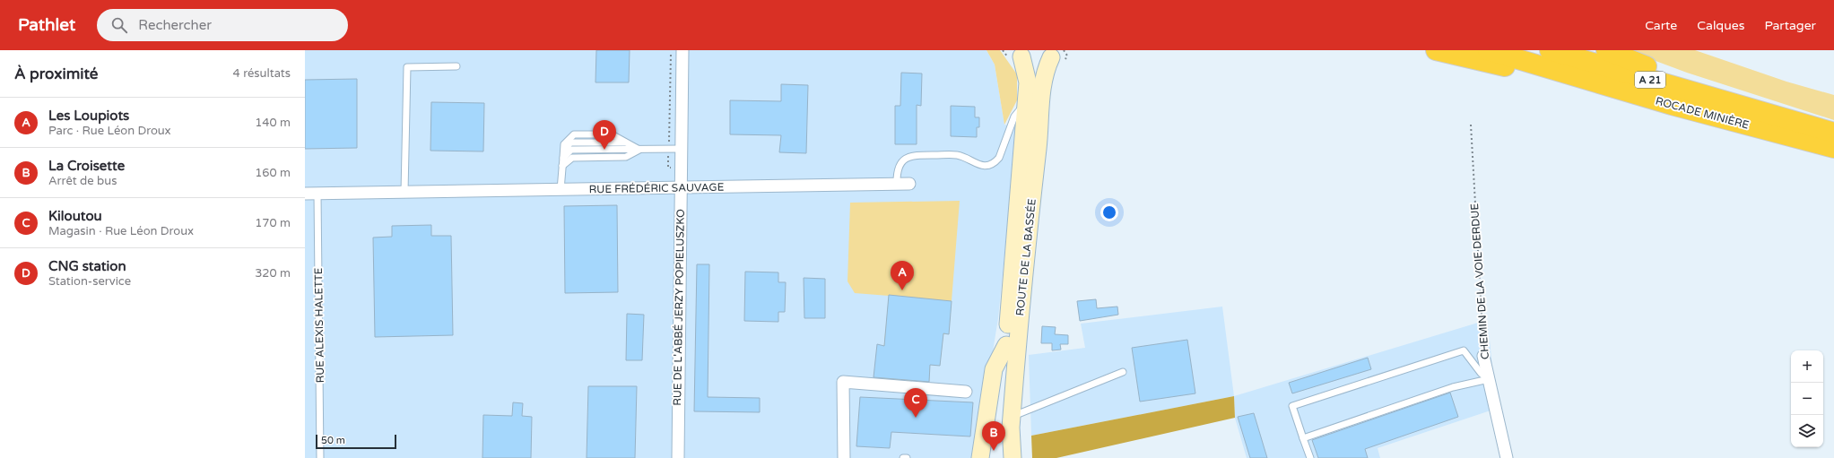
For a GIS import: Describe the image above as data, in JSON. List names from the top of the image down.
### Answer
{
  "streets": {
    "highway": ["A 21", "ROCADE MINIÈRE"],
    "main road": ["ROUTE DE LA BASSÉE"],
    "street": ["RUE FRÉDÉRIC SAUVAGE", "CHEMIN DE LA VOIE DERDUE", "RUE DE L'ABBÉ JERZY POPIELUSZKO"],
    "lane": ["RUE ALEXIS HALETTE"]
  },
  "crossings": [
    ["RUE FRÉDÉRIC SAUVAGE", "RUE DE L'ABBÉ JERZY POPIELUSZKO"],
    ["RUE FRÉDÉRIC SAUVAGE", "RUE ALEXIS HALETTE"]
  ],
  "scale_bar": "50 m",
  "page": {
    "header": "Pathlet",
    "search": "Rechercher",
    "nav": ["Carte", "Calques", "Partager"],
    "heading": ["À proximité", "4 résultats"],
    "list": [
      {
        "mark": "A",
        "name": "Les Loupiots",
        "note": "Parc · Rue Léon Droux",
        "value": "140 m"
      },
      {
        "mark": "B",
        "name": "La Croisette",
        "note": "Arrêt de bus",
        "value": "160 m"
      },
      {
        "mark": "C",
        "name": "Kiloutou",
        "note": "Magasin · Rue Léon Droux",
        "value": "170 m"
      },
      {
        "mark": "D",
        "name": "CNG station",
        "note": "Station-service",
        "value": "320 m"
      }
    ],
    "pins": [
      "D",
      "A",
      "C",
      "B"
    ],
    "map_buttons": ["+", "−"],
    "scale": "50 m"
  }
}
